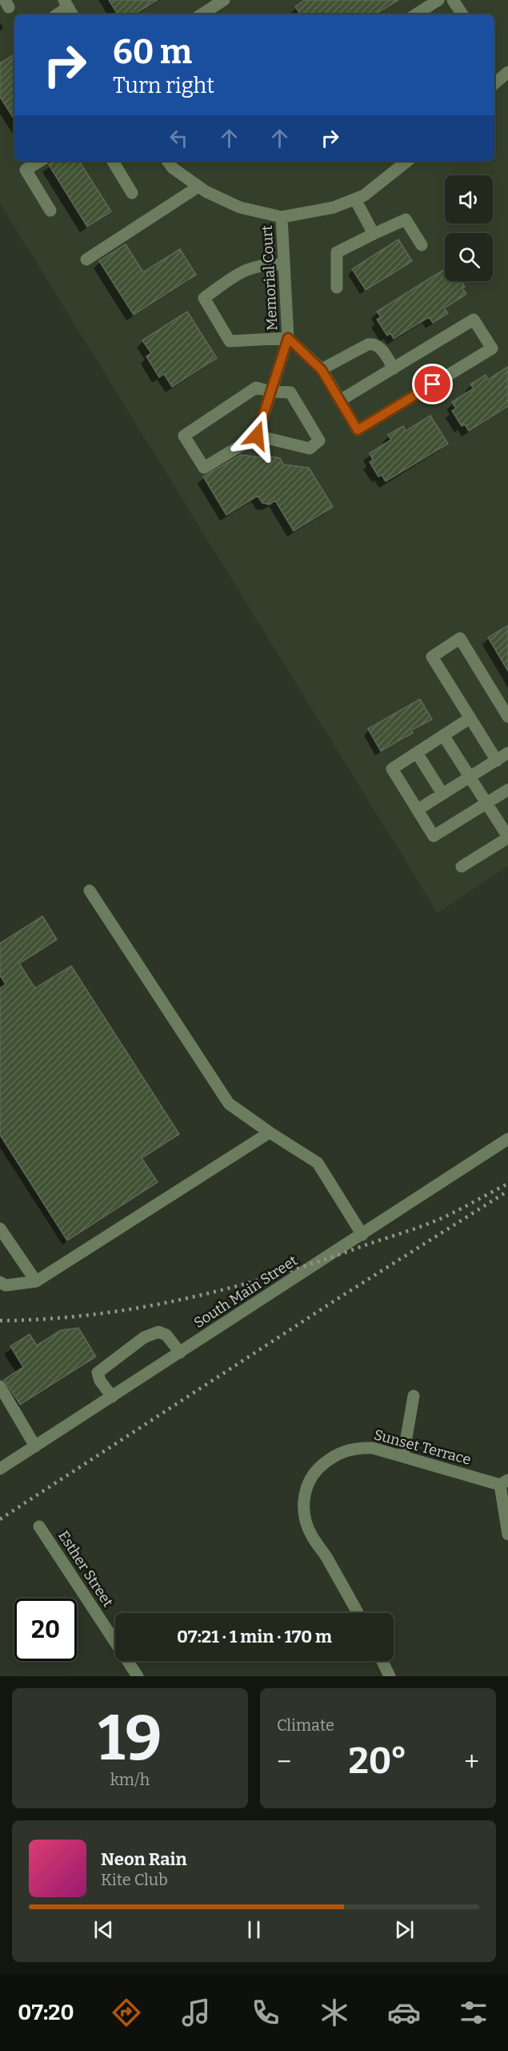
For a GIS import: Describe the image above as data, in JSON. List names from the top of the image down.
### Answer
{
  "streets": {
    "street": [
      "Memorial Court",
      "South Main Street",
      "Sunset Terrace",
      "Esther Street"
    ]
  },
  "page": {
    "turn": ["60 m", "Turn right"],
    "limit": "20",
    "trip": "07:21 · 1 min · 170 m",
    "tile": [
      ["19", "km/h"],
      "Climate"
    ],
    "heat": ["−", "20°", "+"],
    "song": ["Neon Rain", "Kite Club"],
    "tabs": "07:20"
  }
}
